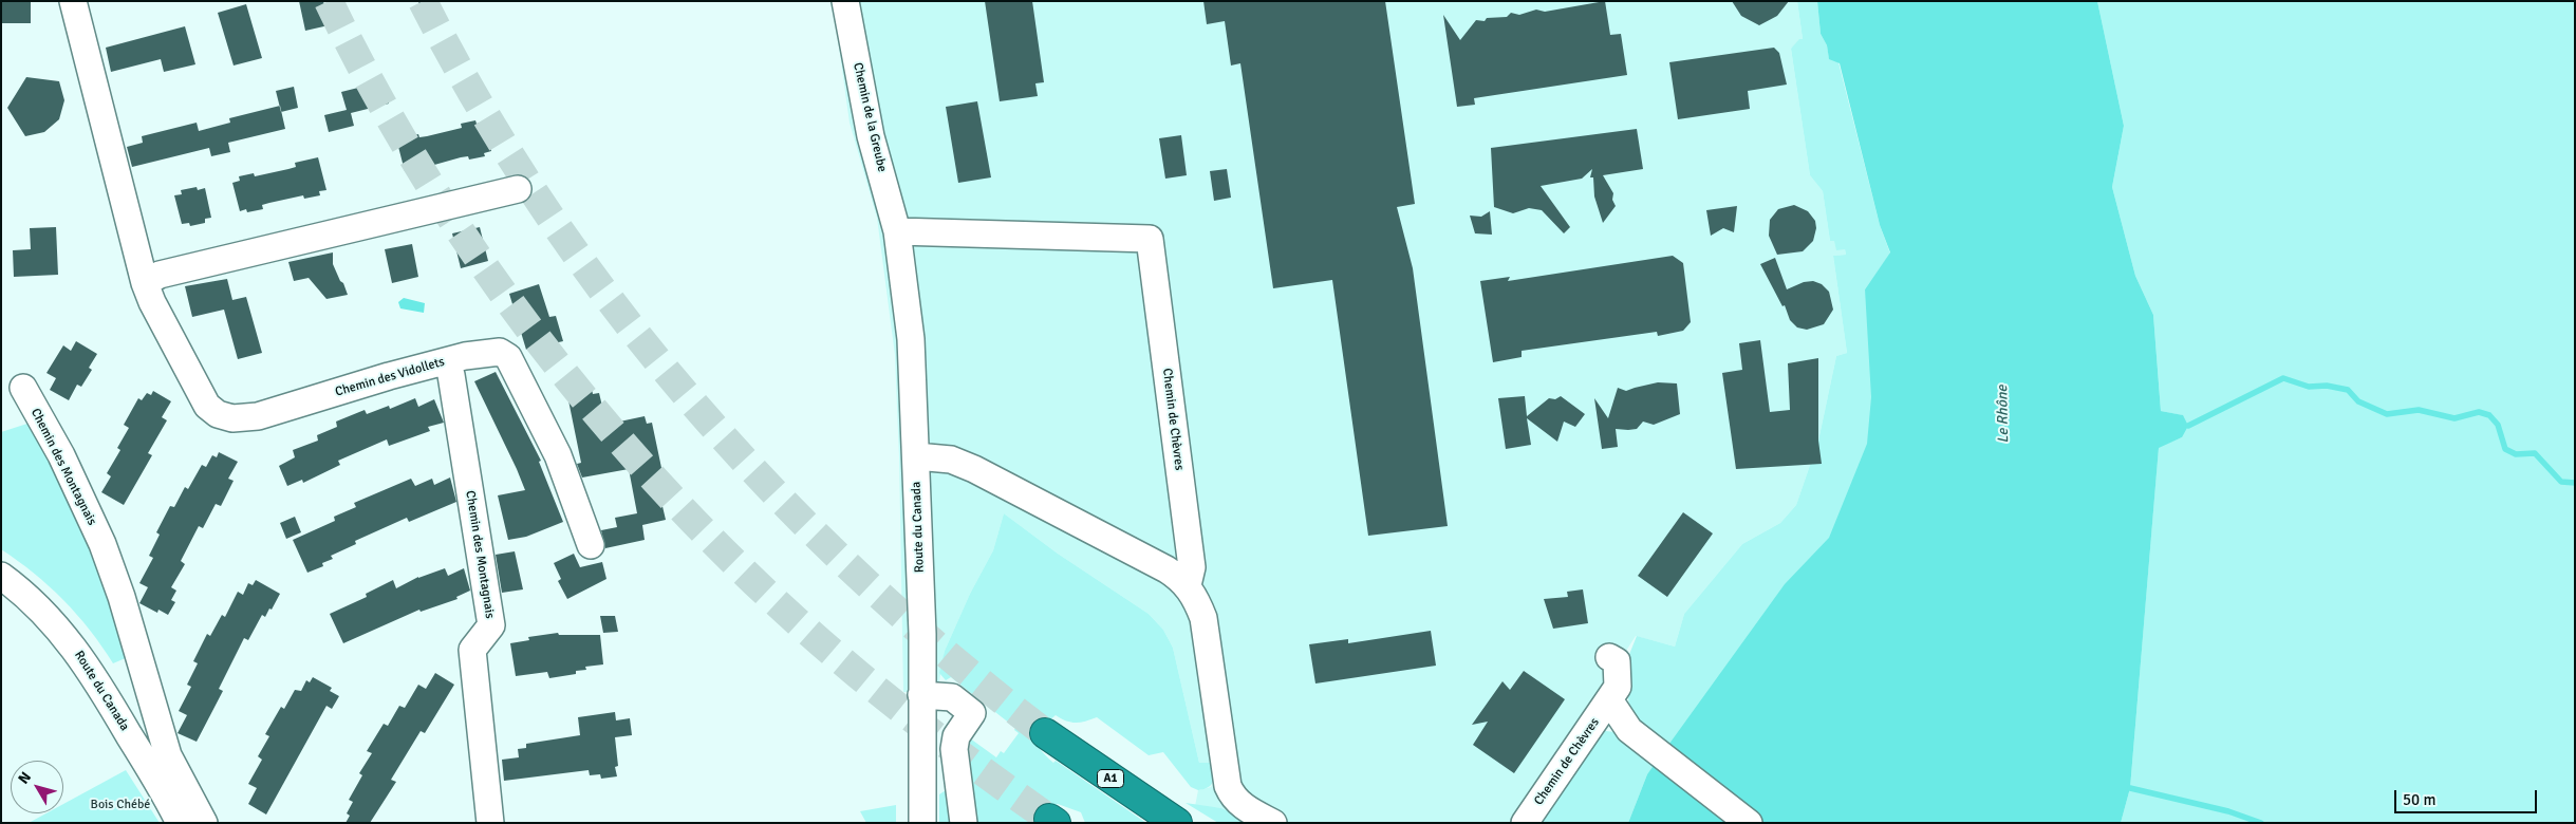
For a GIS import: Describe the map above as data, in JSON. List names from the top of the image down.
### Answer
{
  "streets": {
    "highway": ["A1"],
    "street": [
      "Chemin de la Greube",
      "Chemin des Vidollets",
      "Chemin de Chèvres",
      "Chemin des Montagnais",
      "Route du Canada"
    ]
  },
  "crossings": [
    ["Chemin de la Greube", "Chemin de Chèvres"],
    ["Chemin de la Greube", "Route du Canada"],
    ["Chemin de Chèvres", "Route du Canada"]
  ],
  "water": ["Le Rhône"],
  "parks": ["Bois Chébé"],
  "scale_bar": "50 m",
  "north": "top left"
}
